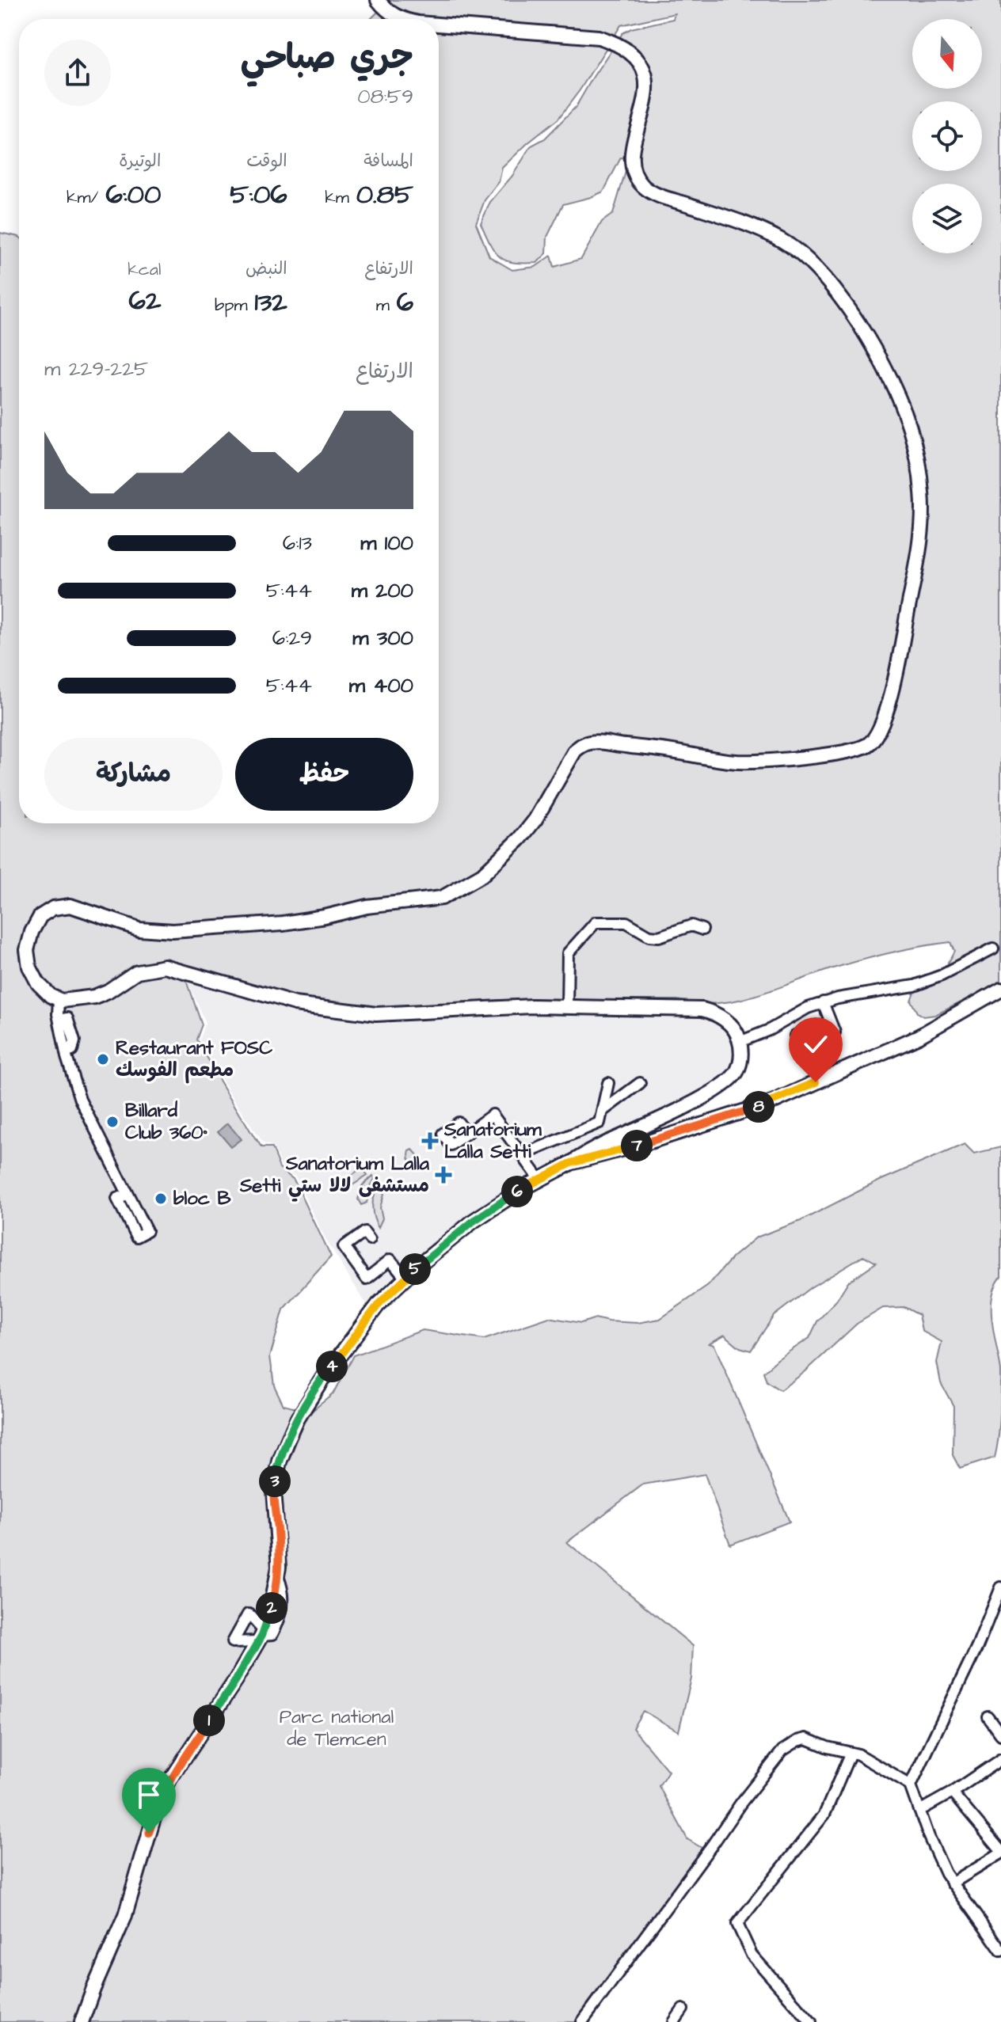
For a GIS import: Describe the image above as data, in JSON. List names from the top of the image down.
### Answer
{
  "parks": ["Parc national de Tlemcen"],
  "places": {
    "other": ["Restaurant FOSC مطعم الفوسك", "Billard Club 360°", "bloc B"],
    "health": ["Sanatorium Lalla Setti", "Sanatorium Lalla Setti مستشفى لالا ستي"]
  },
  "north": "bottom",
  "page": {
    "heading": ["جري صباحي", "08:59"],
    "stats": [
      ["المسافة", "0.85 km"],
      ["الوقت", "5:06"],
      ["الوتيرة", "6:00 /km"],
      ["الارتفاع", "6 m"],
      ["النبض", "132 bpm"],
      ["kcal", "62"]
    ],
    "chart": ["الارتفاع", "225–229 m"],
    "list": [
      {
        "name": "100 m",
        "note": "6:13"
      },
      {
        "name": "200 m",
        "note": "5:44"
      },
      {
        "name": "300 m",
        "note": "6:29"
      },
      {
        "name": "400 m",
        "note": "5:44"
      }
    ],
    "buttons": ["حفظ", "مشاركة"],
    "pins": [
      "8",
      "7",
      "6",
      "5",
      "4",
      "3",
      "2",
      "1"
    ]
  }
}
